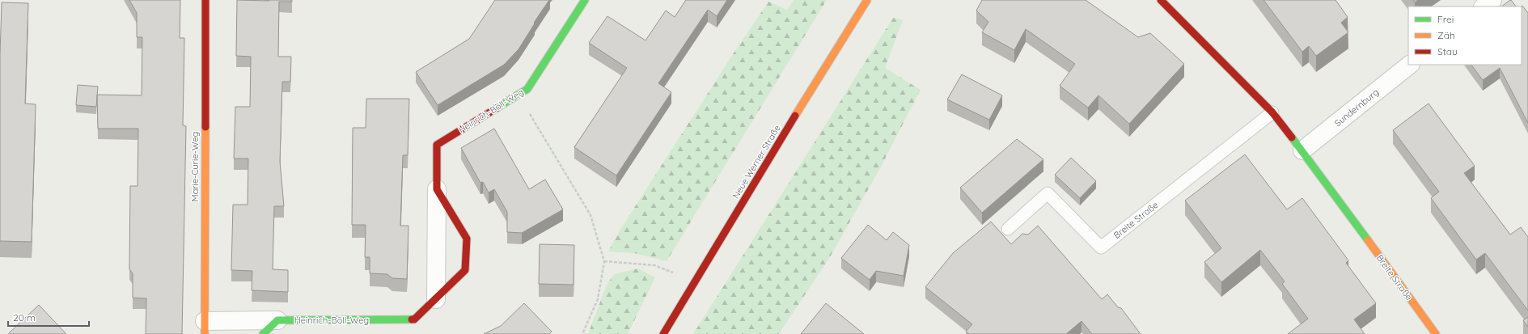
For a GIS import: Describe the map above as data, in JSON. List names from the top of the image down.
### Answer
{
  "streets": {
    "street": [
      "Sundernburg",
      "Heinrich-Böll-Weg",
      "Neue Werner Straße",
      "Marie-Curie-Weg",
      "Breite Straße"
    ]
  },
  "crossings": [
    ["Sundernburg", "Breite Straße"],
    ["Heinrich-Böll-Weg", "Marie-Curie-Weg"]
  ],
  "legend": ["Frei", "Zäh", "Stau"],
  "scale_bar": "20 m"
}
